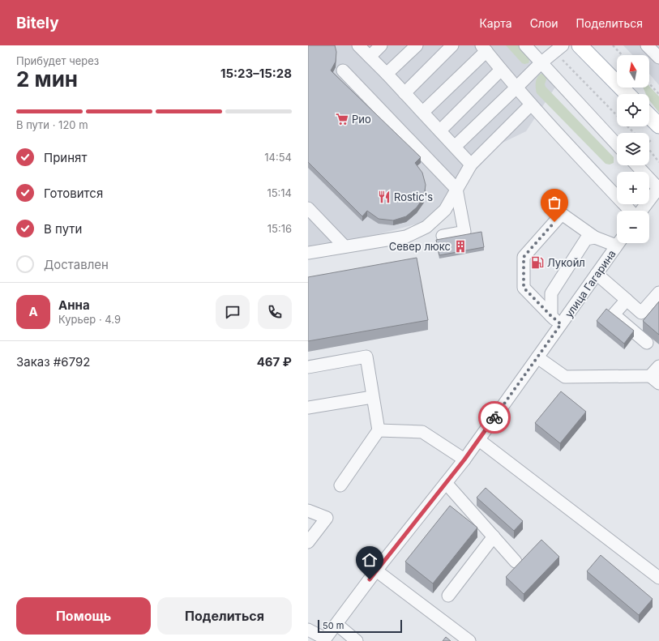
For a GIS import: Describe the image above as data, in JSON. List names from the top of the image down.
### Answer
{
  "streets": {
    "street": ["улица Гагарина"]
  },
  "places": {
    "supermarket": ["Рио"],
    "restaurant": ["Rostic's"],
    "building": ["Север люкс"],
    "fuel station": ["Лукойл"]
  },
  "scale_bar": "50 m",
  "north": "top",
  "page": {
    "header": "Bitely",
    "nav": ["Карта", "Слои", "Поделиться"],
    "heading": ["2 мин", "Прибудет через", "15:23–15:28"],
    "panel": [
      "Анна",
      "Курьер · 4.9",
      "Заказ #6792",
      "467 ₽"
    ],
    "map_buttons": ["+", "−"],
    "bar": "В пути · 120 m",
    "list": [
      ["Принят", "14:54"],
      ["Готовится", "15:14"],
      ["В пути", "15:16"],
      "Доставлен"
    ],
    "round": "А",
    "buttons": ["Помощь", "Поделиться"],
    "scale": "50 m"
  }
}
